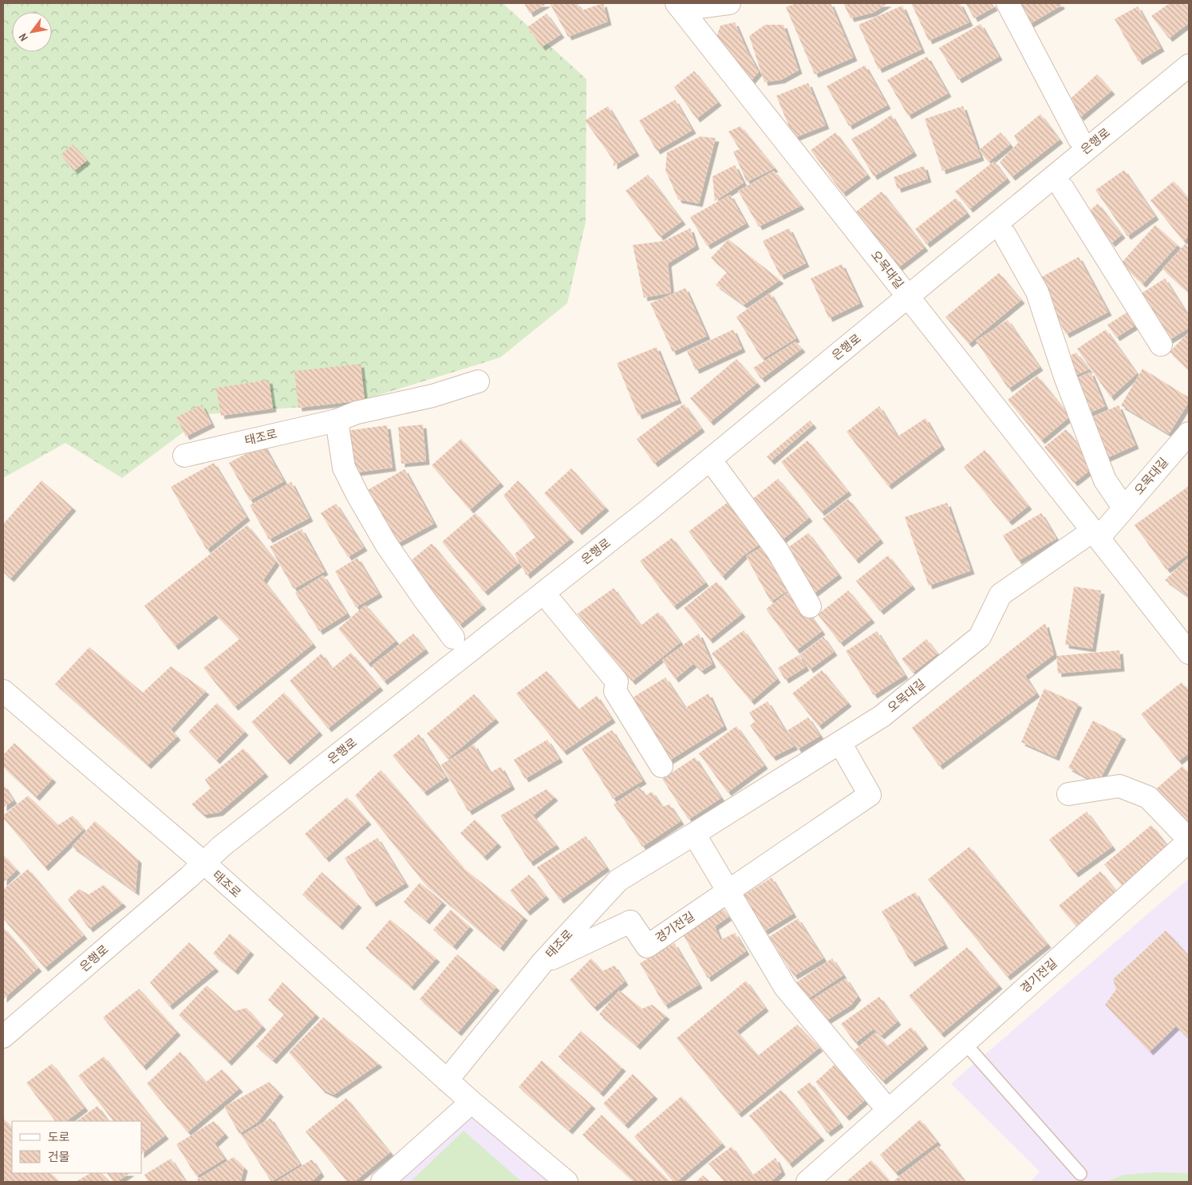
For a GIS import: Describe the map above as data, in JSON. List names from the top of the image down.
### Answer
{
  "streets": {
    "street": [
      "은행로",
      "오목대길",
      "태조로",
      "경기전길"
    ]
  },
  "crossings": [
    ["은행로", "오목대길"],
    ["은행로", "태조로"],
    ["오목대길", "태조로"],
    ["오목대길", "경기전길"],
    ["태조로", "경기전길"]
  ],
  "legend": ["도로", "건물"],
  "north": "bottom left"
}
